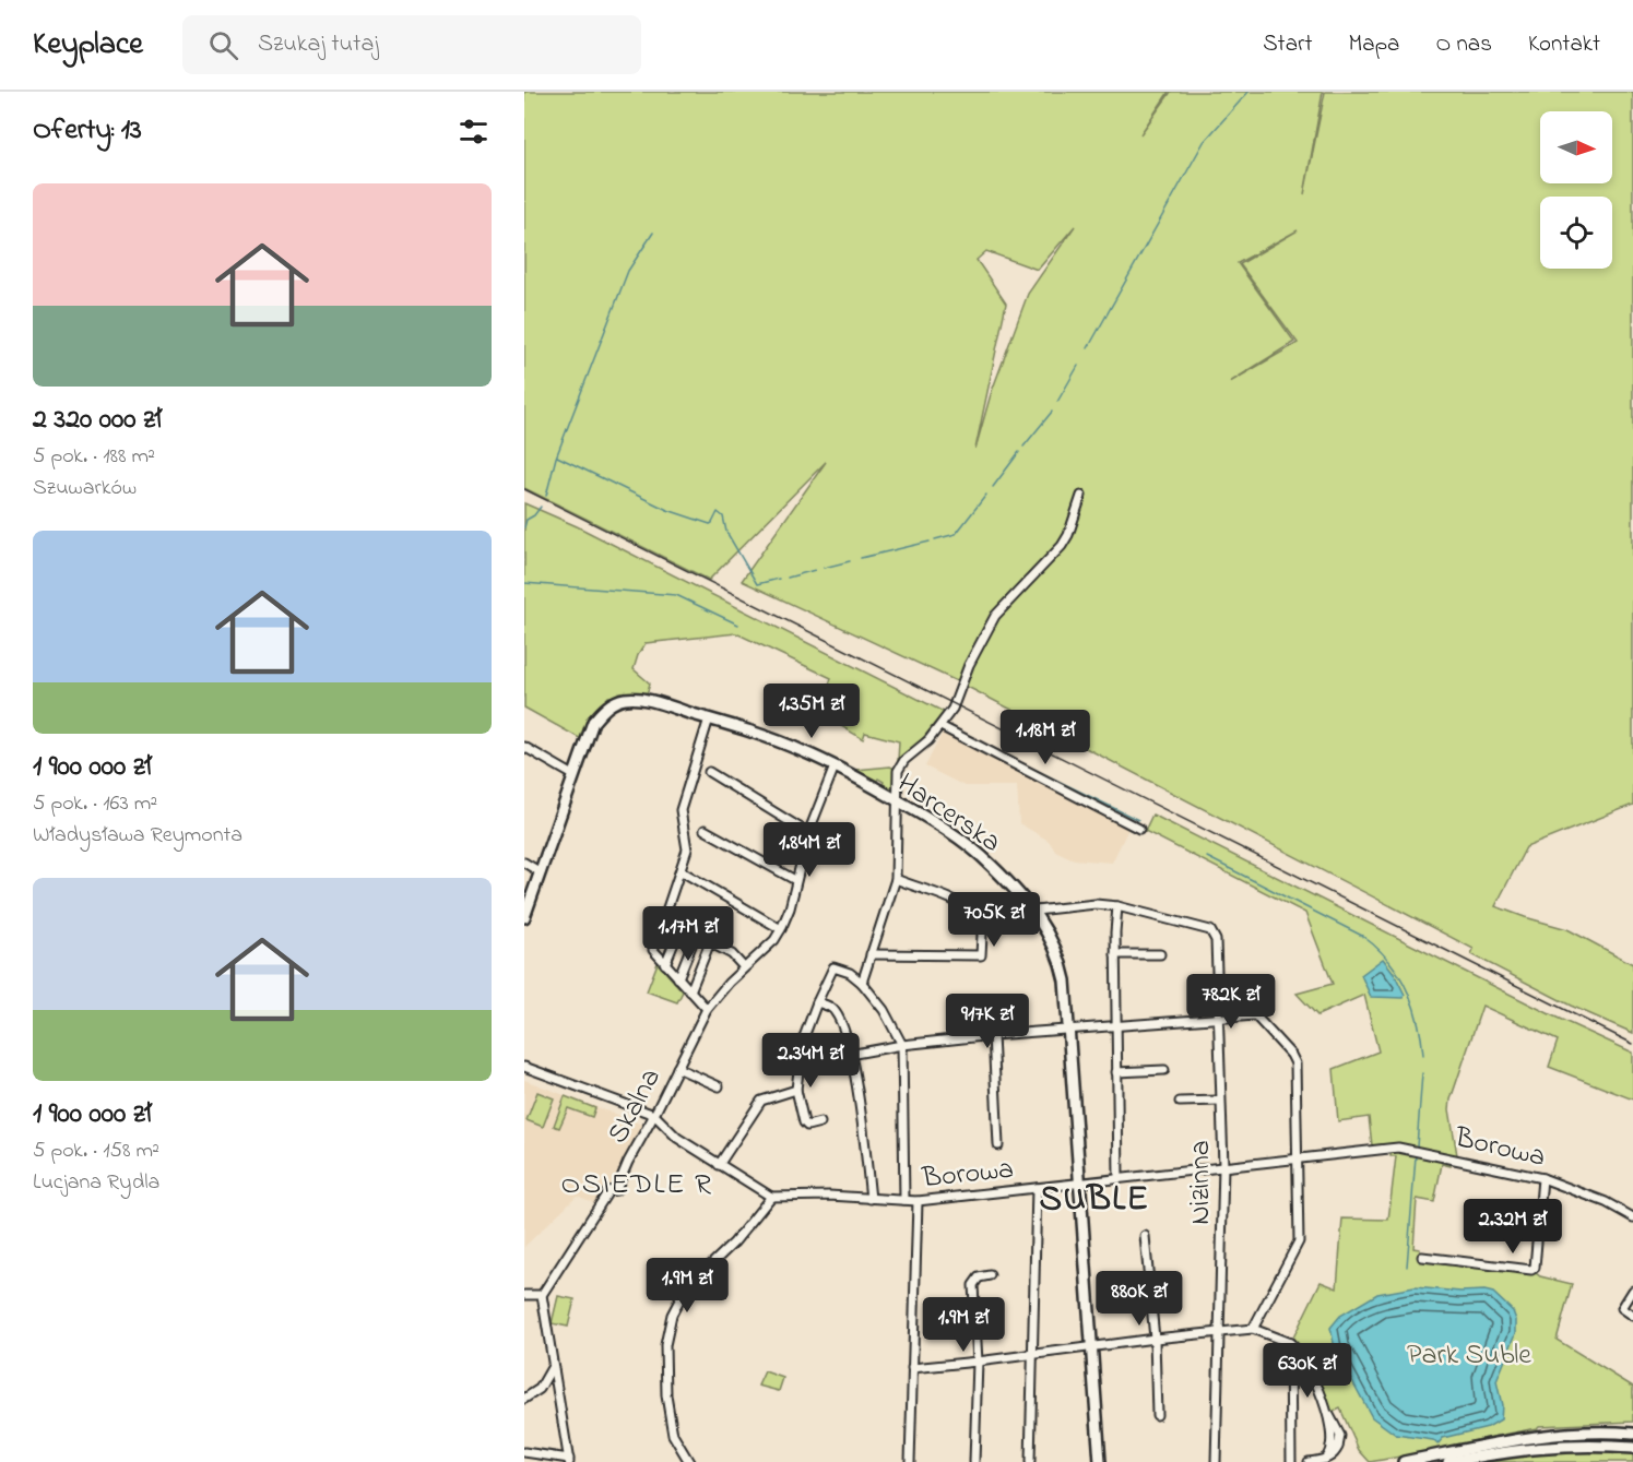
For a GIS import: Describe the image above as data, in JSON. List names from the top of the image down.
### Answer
{
  "streets": {
    "street": [
      "Harcerska",
      "Skalna",
      "Borowa",
      "Nizinna"
    ]
  },
  "crossings": [
    ["Harcerska", "Skalna"],
    ["Harcerska", "Borowa"],
    ["Harcerska", "Nizinna"],
    ["Borowa", "Nizinna"]
  ],
  "districts": ["OSIEDLE R", "SUBLE"],
  "parks": ["Park Suble"],
  "north": "right",
  "page": {
    "header": "Keyplace",
    "search": "Szukaj tutaj",
    "nav": [
      "Start",
      "Mapa",
      "O nas",
      "Kontakt"
    ],
    "heading": "Oferty: 13",
    "list": [
      {
        "name": "2 320 000 zł",
        "note": "5 pok. · 188 m² · Szuwarków"
      },
      {
        "name": "1 900 000 zł",
        "note": "5 pok. · 163 m² · Władysława Reymonta"
      },
      {
        "name": "1 900 000 zł",
        "note": "5 pok. · 158 m² · Lucjana Rydla"
      }
    ],
    "price": [
      "1.35M zł",
      "1.18M zł",
      "1.84M zł",
      "705K zł",
      "1.17M zł",
      "782K zł",
      "917K zł",
      "2.34M zł",
      "2.32M zł",
      "1.9M zł",
      "880K zł",
      "1.9M zł",
      "630K zł"
    ]
  }
}
